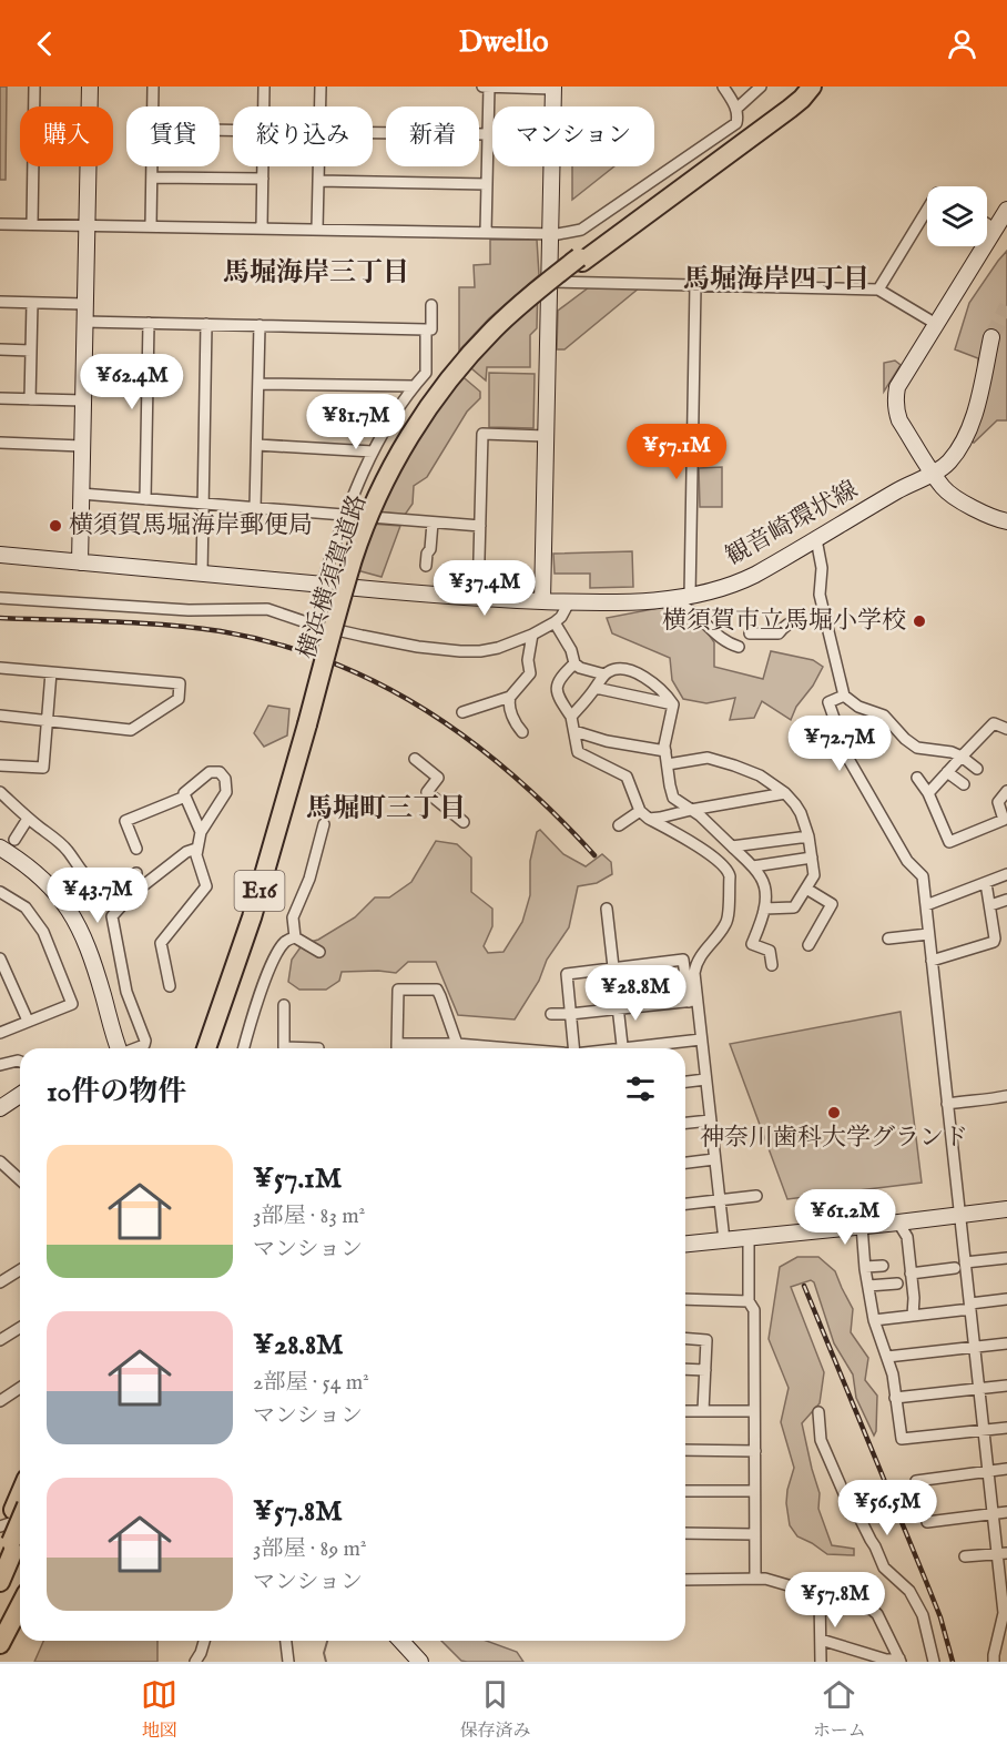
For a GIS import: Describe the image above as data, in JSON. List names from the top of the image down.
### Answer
{
  "streets": {
    "highway": ["横浜横須賀道路", "E16"],
    "street": ["観音崎環状線"]
  },
  "districts": ["馬堀海岸三丁目", "馬堀海岸四丁目", "馬堀町三丁目"],
  "places": ["横須賀馬堀海岸郵便局", "横須賀市立馬堀小学校", "神奈川歯科大学グランド"],
  "page": {
    "header": "Dwello",
    "chip": [
      "購入",
      "賃貸",
      "絞り込み",
      "新着",
      "マンション"
    ],
    "price": [
      "¥62.4M",
      "¥81.7M",
      "¥57.1M",
      "¥37.4M",
      "¥72.7M",
      "¥43.7M",
      "¥28.8M",
      "¥61.2M",
      "¥56.5M",
      "¥57.8M"
    ],
    "heading": "10件の物件",
    "list": [
      {
        "name": "¥57.1M",
        "note": "3部屋 · 83 m² · マンション"
      },
      {
        "name": "¥28.8M",
        "note": "2部屋 · 54 m² · マンション"
      },
      {
        "name": "¥57.8M",
        "note": "3部屋 · 89 m² · マンション"
      }
    ],
    "tabs": ["地図", "保存済み", "ホーム"]
  }
}
